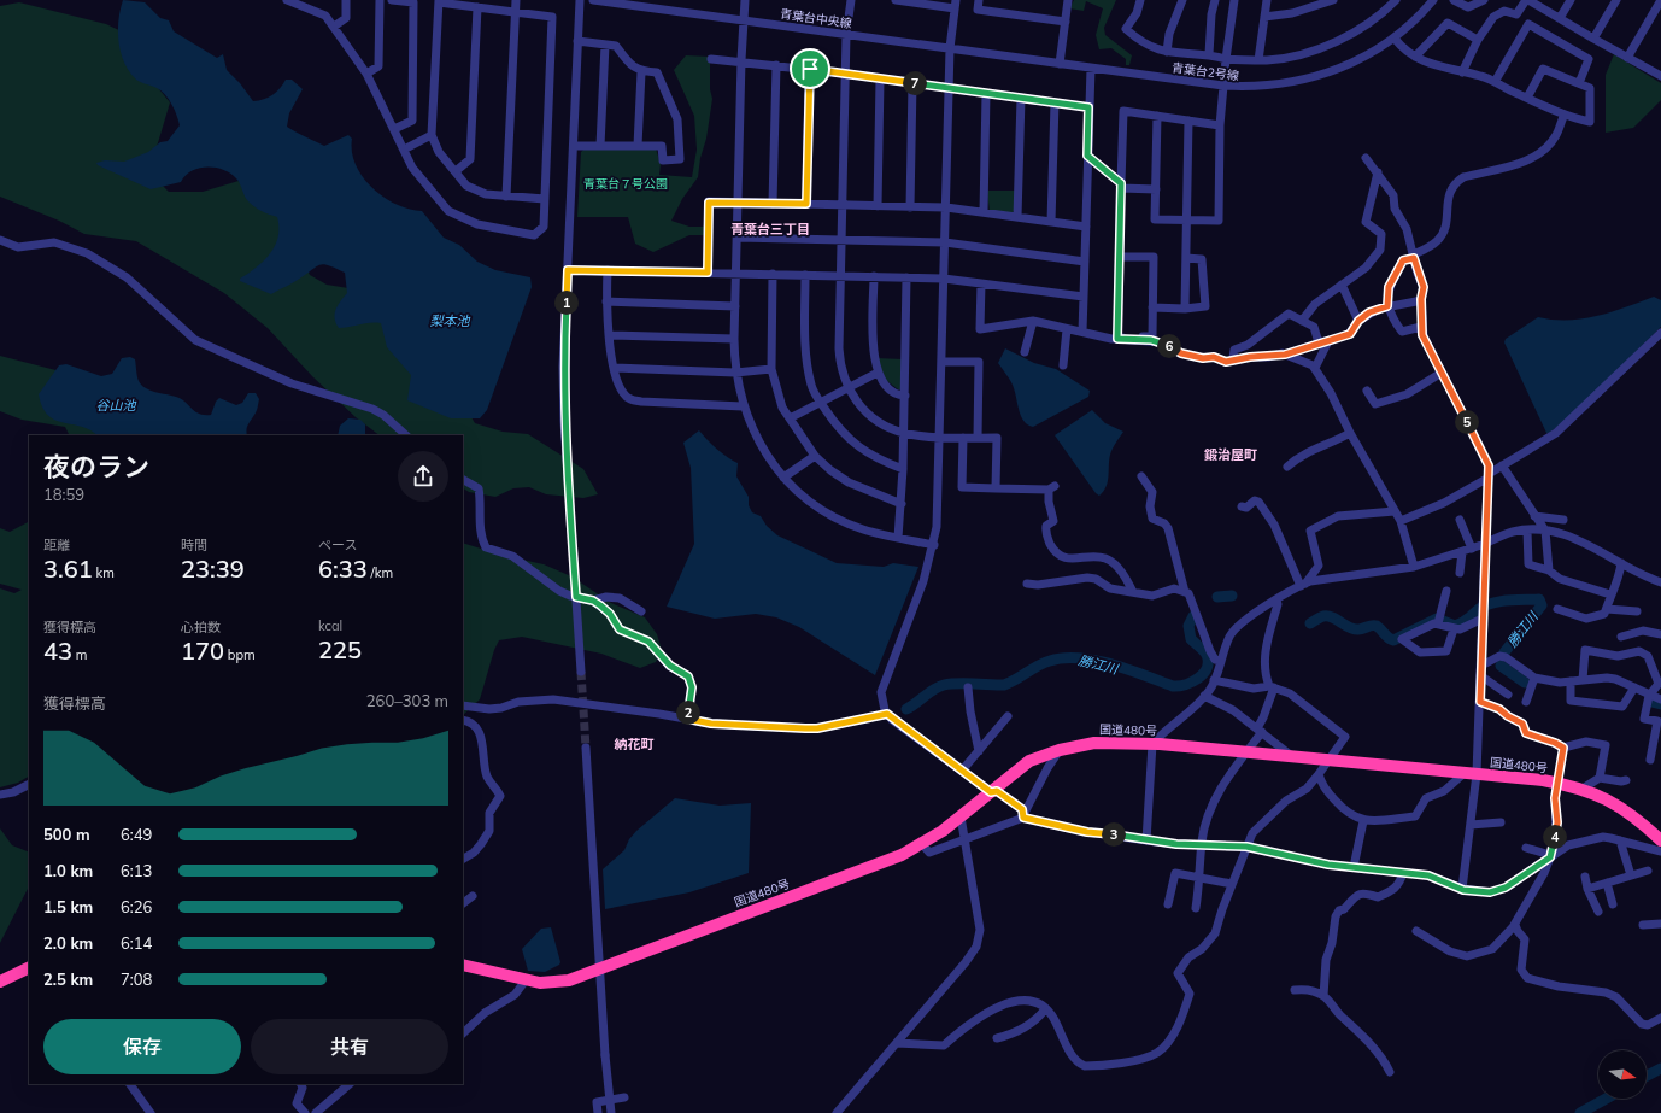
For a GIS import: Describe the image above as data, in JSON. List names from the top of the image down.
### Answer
{
  "streets": {
    "highway": ["国道480号"],
    "street": ["青葉台中央線", "青葉台2号線"]
  },
  "crossings": [
    ["青葉台中央線", "青葉台2号線"]
  ],
  "districts": ["青葉台三丁目", "鍛治屋町", "納花町"],
  "water": ["梨本池", "谷山池", "勝江川"],
  "parks": ["青葉台７号公園"],
  "north": "right",
  "page": {
    "pins": [
      "7",
      "1",
      "6",
      "5",
      "2",
      "3",
      "4"
    ],
    "heading": ["夜のラン", "18:59"],
    "stats": [
      ["距離", "3.61 km"],
      ["時間", "23:39"],
      ["ペース", "6:33 /km"],
      ["獲得標高", "43 m"],
      ["心拍数", "170 bpm"],
      ["kcal", "225"]
    ],
    "chart": ["獲得標高", "260–303 m"],
    "list": [
      {
        "name": "500 m",
        "note": "6:49"
      },
      {
        "name": "1.0 km",
        "note": "6:13"
      },
      {
        "name": "1.5 km",
        "note": "6:26"
      },
      {
        "name": "2.0 km",
        "note": "6:14"
      },
      {
        "name": "2.5 km",
        "note": "7:08"
      }
    ],
    "buttons": ["保存", "共有"]
  }
}
